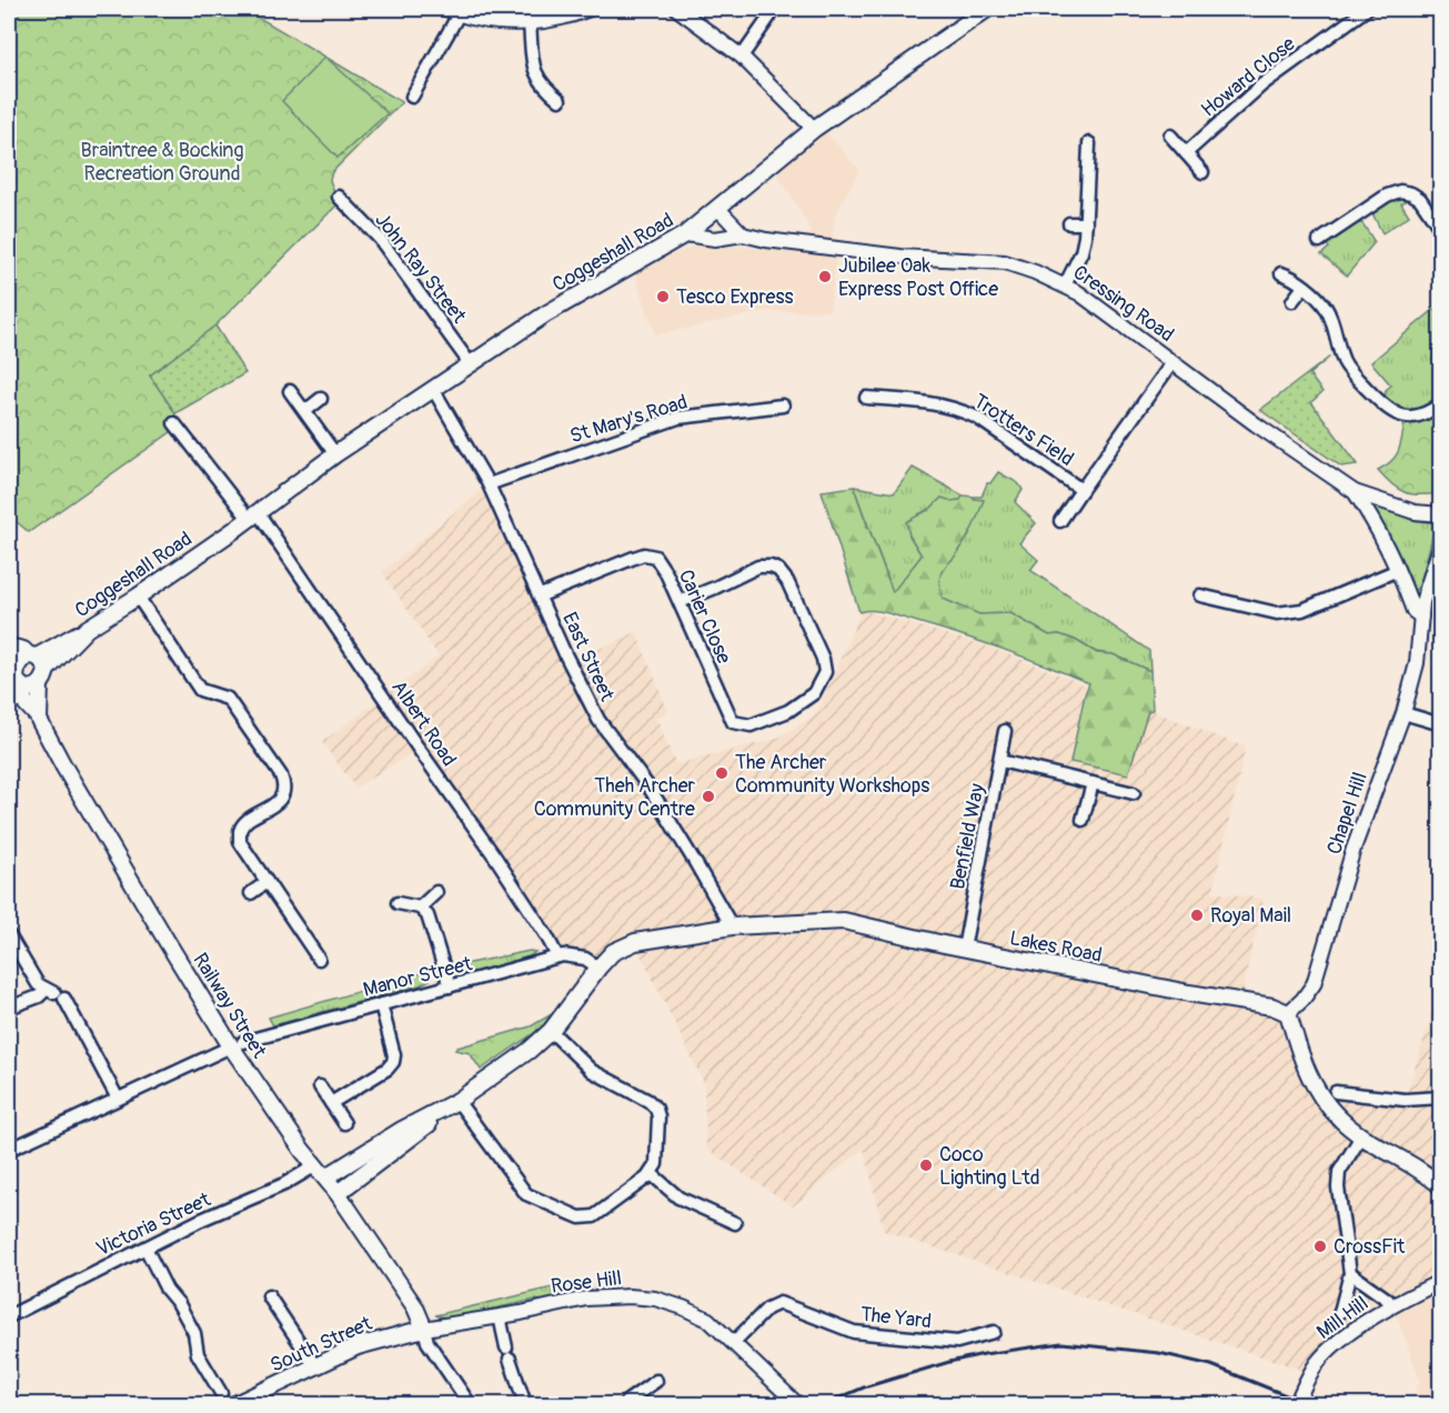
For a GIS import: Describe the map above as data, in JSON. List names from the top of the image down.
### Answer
{
  "streets": {
    "main road": [
      "Coggeshall Road",
      "Lakes Road",
      "Railway Street",
      "South Street"
    ],
    "street": [
      "Howard Close",
      "John Ray Street",
      "Cressing Road",
      "St Mary's Road",
      "Trotters Field",
      "Carier Close",
      "East Street",
      "Albert Road",
      "Chapel Hill",
      "Benfield Way",
      "Manor Street",
      "Victoria Street",
      "Rose Hill",
      "The Yard",
      "Mill Hill"
    ]
  },
  "crossings": [
    ["Coggeshall Road", "John Ray Street"],
    ["Coggeshall Road", "Cressing Road"],
    ["Coggeshall Road", "East Street"],
    ["Coggeshall Road", "Albert Road"],
    ["Coggeshall Road", "Railway Street"],
    ["Cressing Road", "Trotters Field"],
    ["St Mary's Road", "East Street"],
    ["Carier Close", "East Street"],
    ["East Street", "Lakes Road"],
    ["Albert Road", "Manor Street"],
    ["Chapel Hill", "Lakes Road"],
    ["Benfield Way", "Lakes Road"],
    ["Lakes Road", "Manor Street"],
    ["Manor Street", "Railway Street"],
    ["Railway Street", "Victoria Street"],
    ["Railway Street", "Rose Hill"],
    ["Railway Street", "South Street"],
    ["Rose Hill", "The Yard"],
    ["Rose Hill", "South Street"]
  ],
  "parks": ["Braintree & Bocking Recreation Ground"],
  "places": [
    "Jubilee Oak Express Post Office",
    "Tesco Express",
    "The Archer Community Workshops",
    "Theh Archer Community Centre",
    "Royal Mail",
    "Coco Lighting Ltd",
    "CrossFit"
  ]
}
